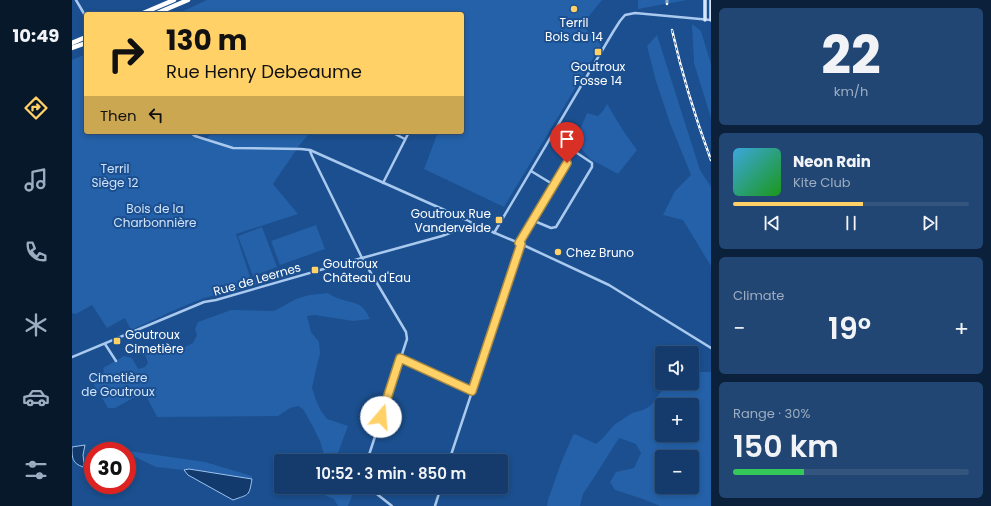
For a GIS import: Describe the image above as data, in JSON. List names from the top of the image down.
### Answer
{
  "streets": {
    "street": ["Rue de Leernes"]
  },
  "parks": ["Terril Siège 12", "Bois de la Charbonnière", "Cimetière de Goutroux"],
  "places": {
    "other": ["Terril Bois du 14", "Chez Bruno"],
    "transit": [
      "Goutroux Fosse 14",
      "Goutroux Rue Vandervelde",
      "Goutroux Château d'Eau",
      "Goutroux Cimetière"
    ]
  },
  "page": {
    "tabs": "10:49",
    "tile": [
      ["22", "km/h"],
      "Climate",
      ["Range · 30%", "150 km"]
    ],
    "turn": ["130 m", "Rue Henry Debeaume"],
    "then": "Then",
    "song": ["Neon Rain", "Kite Club"],
    "heat": ["−", "19°", "+"],
    "map_buttons": ["+", "−"],
    "limit": "30",
    "trip": "10:52 · 3 min · 850 m"
  }
}
